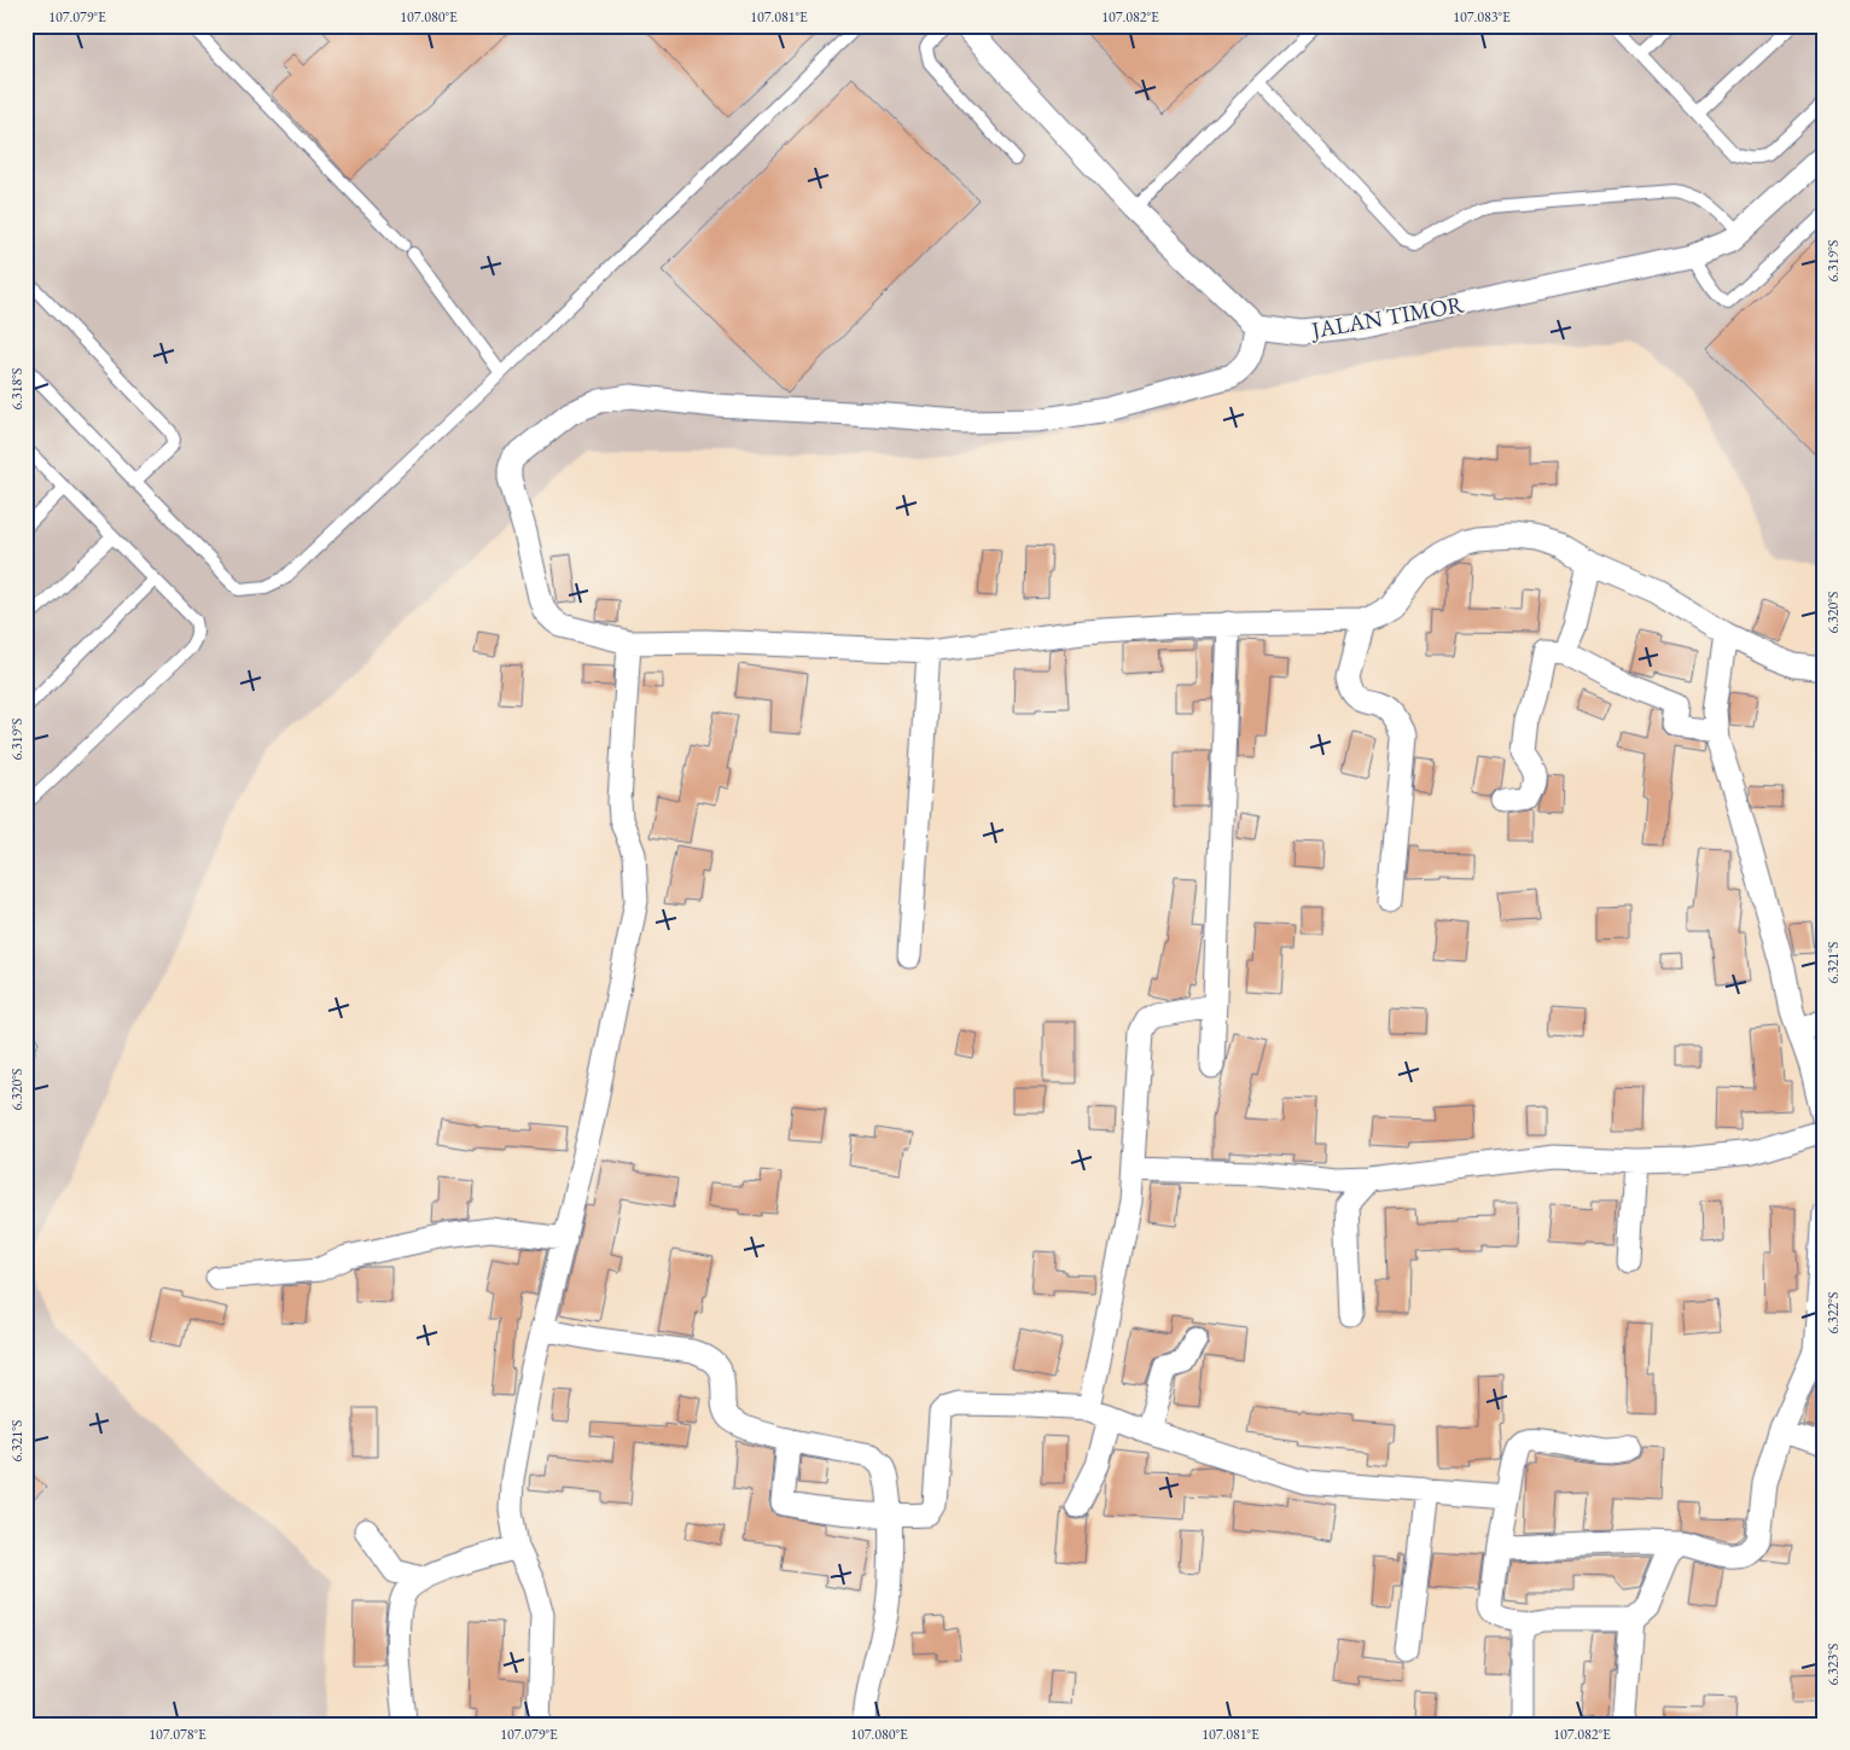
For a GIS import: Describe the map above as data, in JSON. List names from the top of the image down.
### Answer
{
  "streets": {
    "street": ["JALAN TIMOR"]
  },
  "coordinates": [
    "107.079°E",
    "107.080°E",
    "107.081°E",
    "107.082°E",
    "107.083°E",
    "6.319°S",
    "6.318°S",
    "6.320°S",
    "6.321°S",
    "6.322°S",
    "6.323°S",
    "107.078°E"
  ]
}
